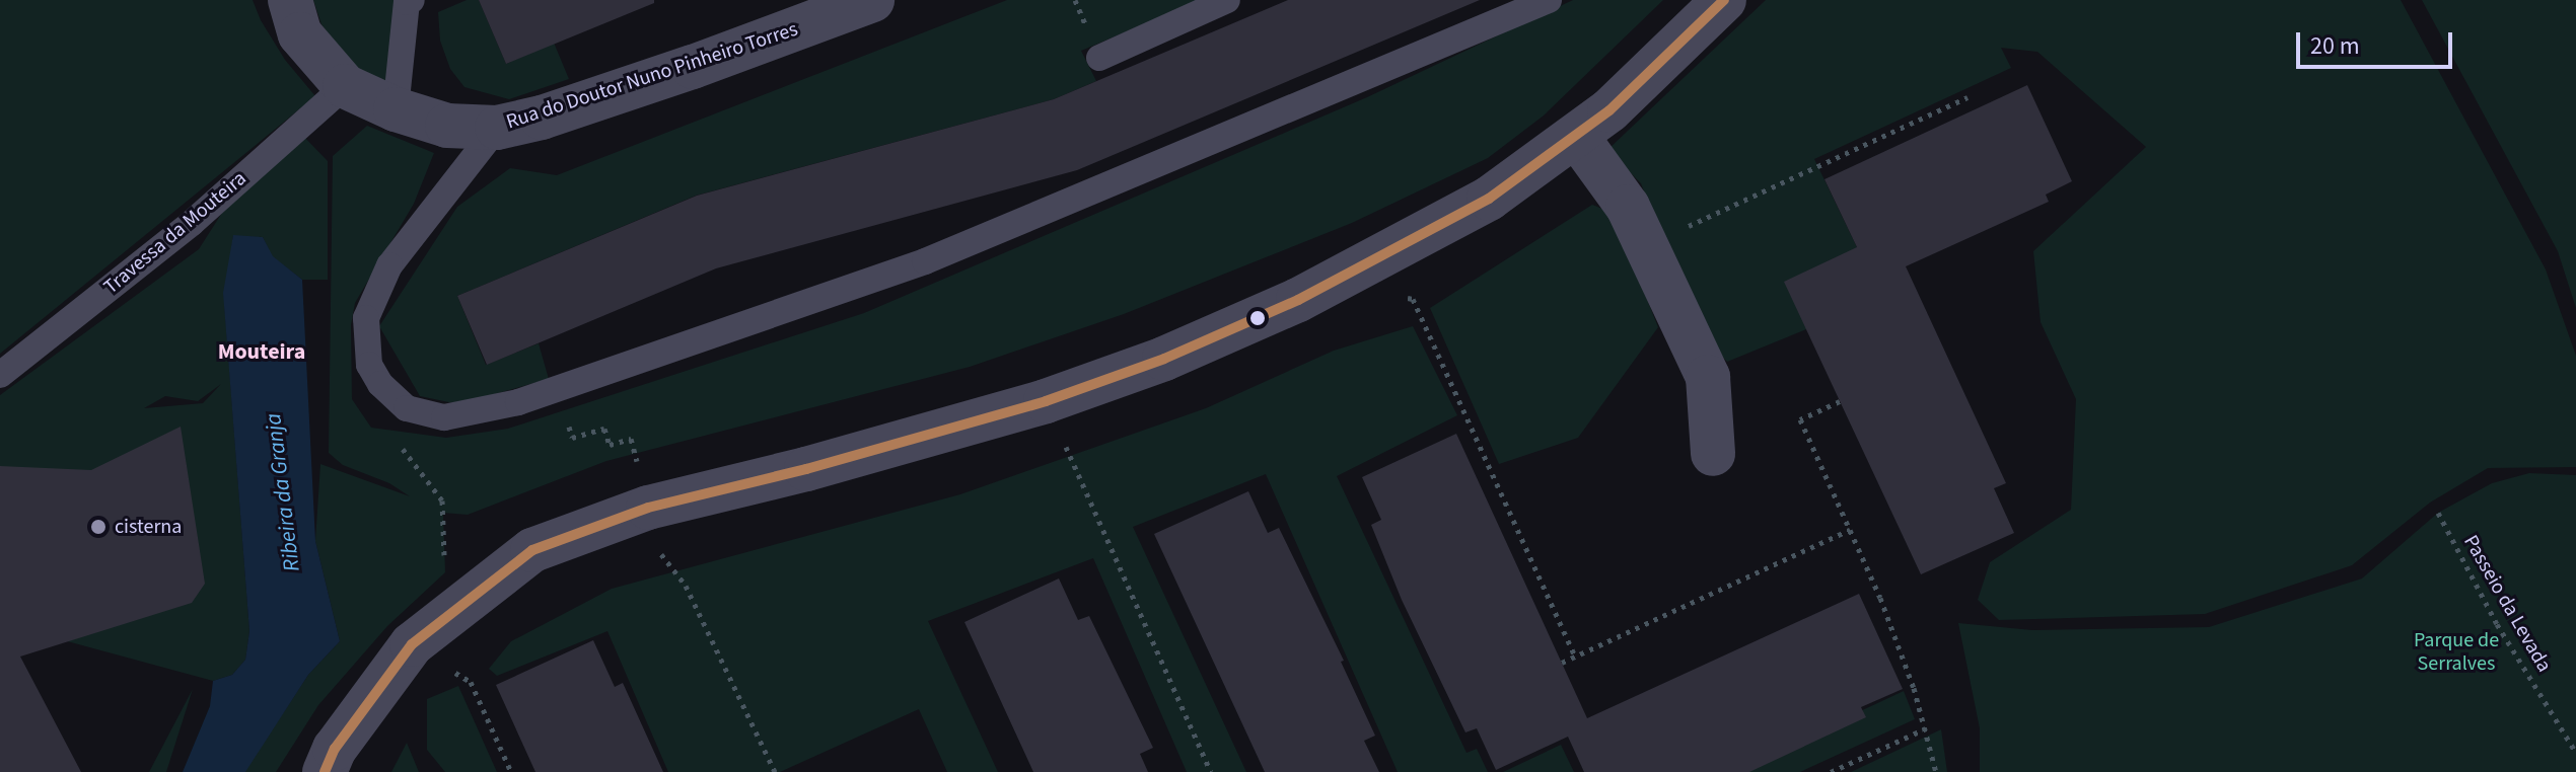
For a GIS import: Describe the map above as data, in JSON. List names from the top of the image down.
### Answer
{
  "streets": {
    "street": ["Rua do Doutor Nuno Pinheiro Torres"],
    "lane": ["Travessa da Mouteira"],
    "path": ["Passeio da Levada"]
  },
  "crossings": [
    ["Rua do Doutor Nuno Pinheiro Torres", "Travessa da Mouteira"]
  ],
  "districts": ["Mouteira"],
  "water": ["Ribeira da Granja"],
  "parks": ["Parque de Serralves"],
  "places": ["cisterna"],
  "scale_bar": "20 m"
}
